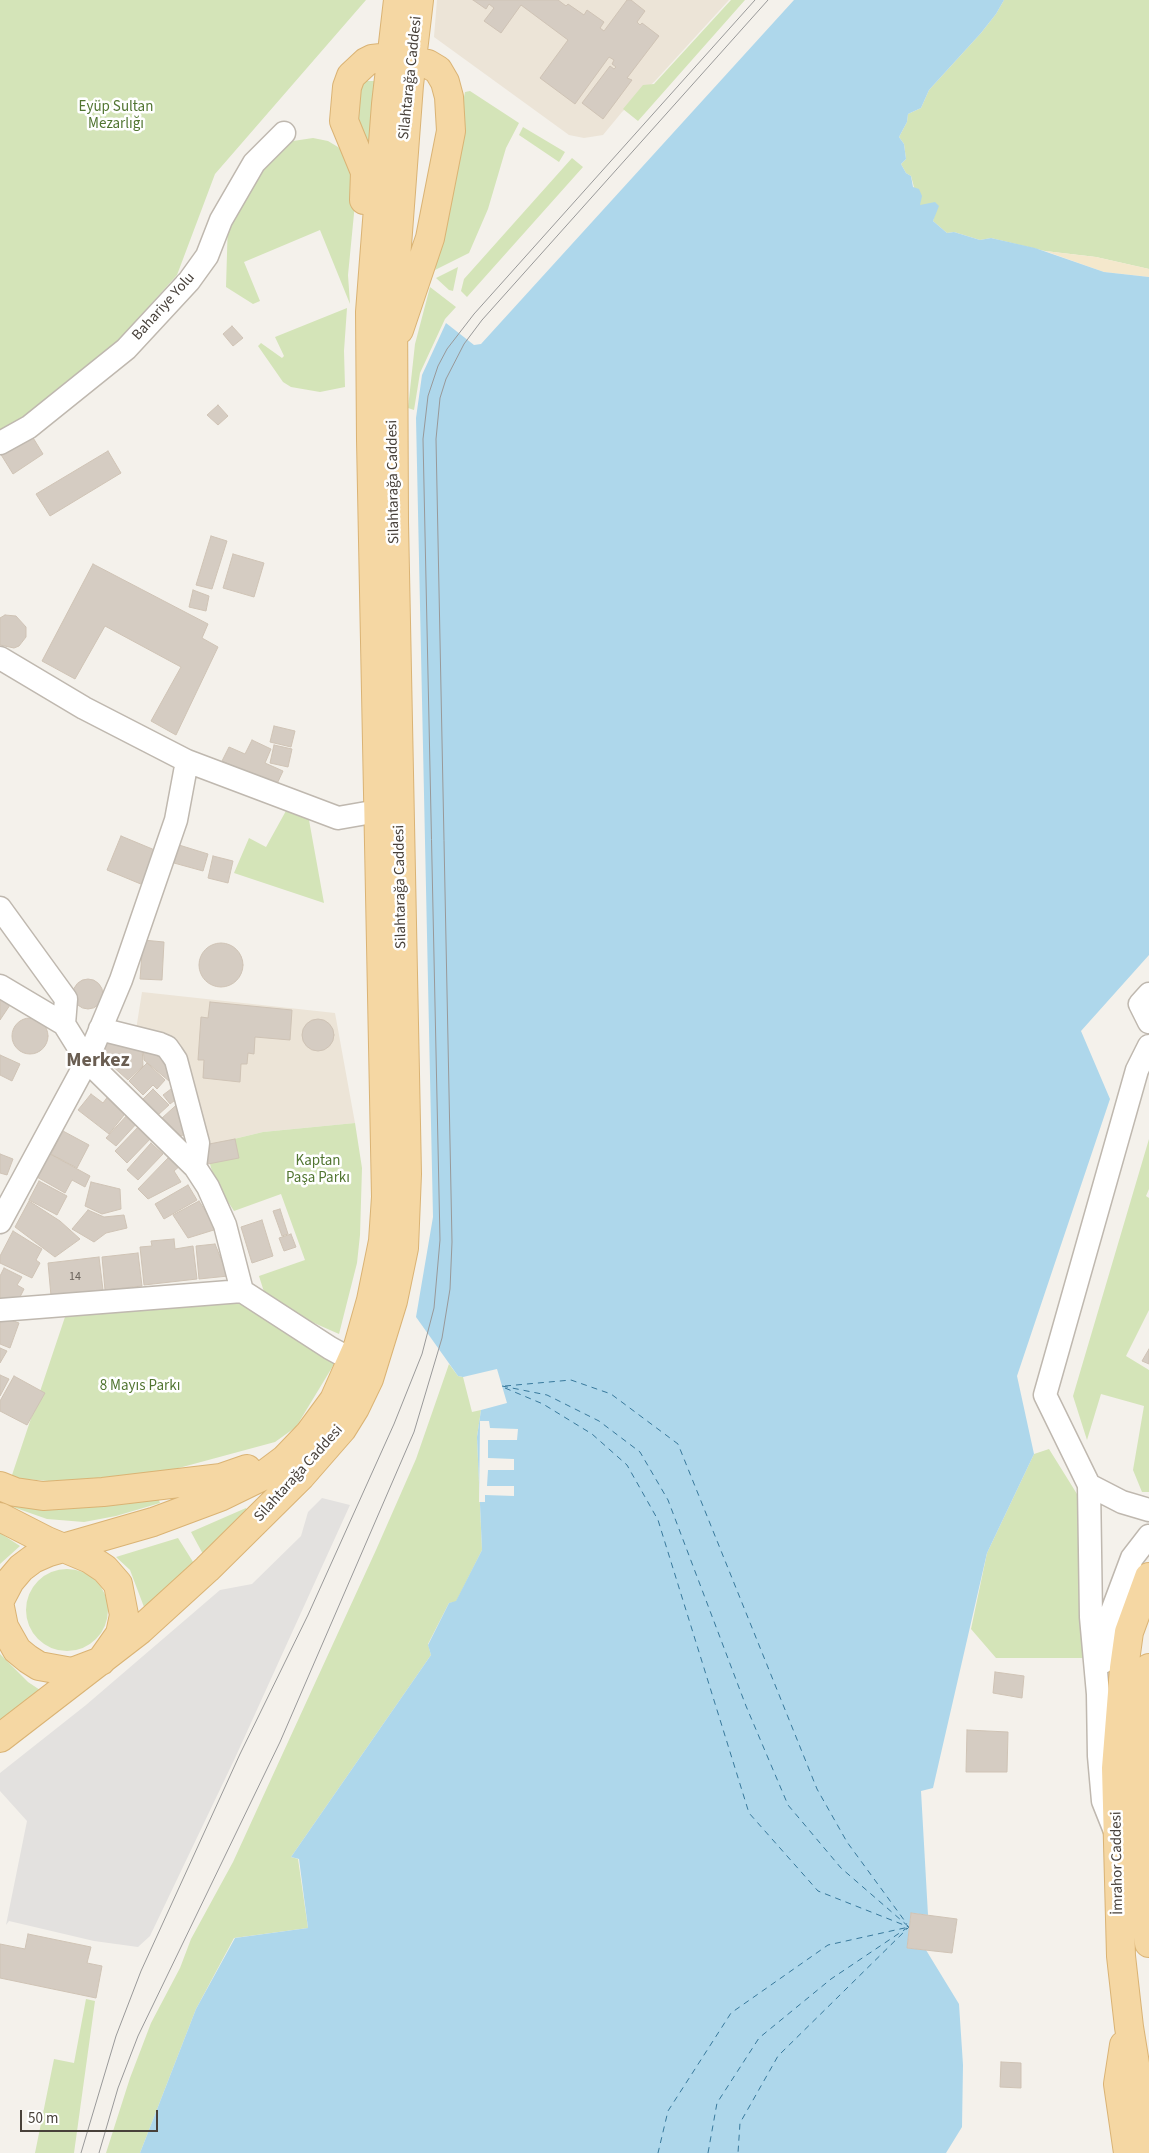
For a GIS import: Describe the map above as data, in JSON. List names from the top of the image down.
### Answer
{
  "streets": {
    "main road": ["Silahtarağa Caddesi", "İmrahor Caddesi"],
    "street": ["Bahariye Yolu"]
  },
  "districts": ["Merkez"],
  "parks": ["Eyüp Sultan Mezarlığı", "Kaptan Paşa Parkı", "8 Mayıs Parkı"],
  "house_numbers": ["14"],
  "scale_bar": "50 m"
}
